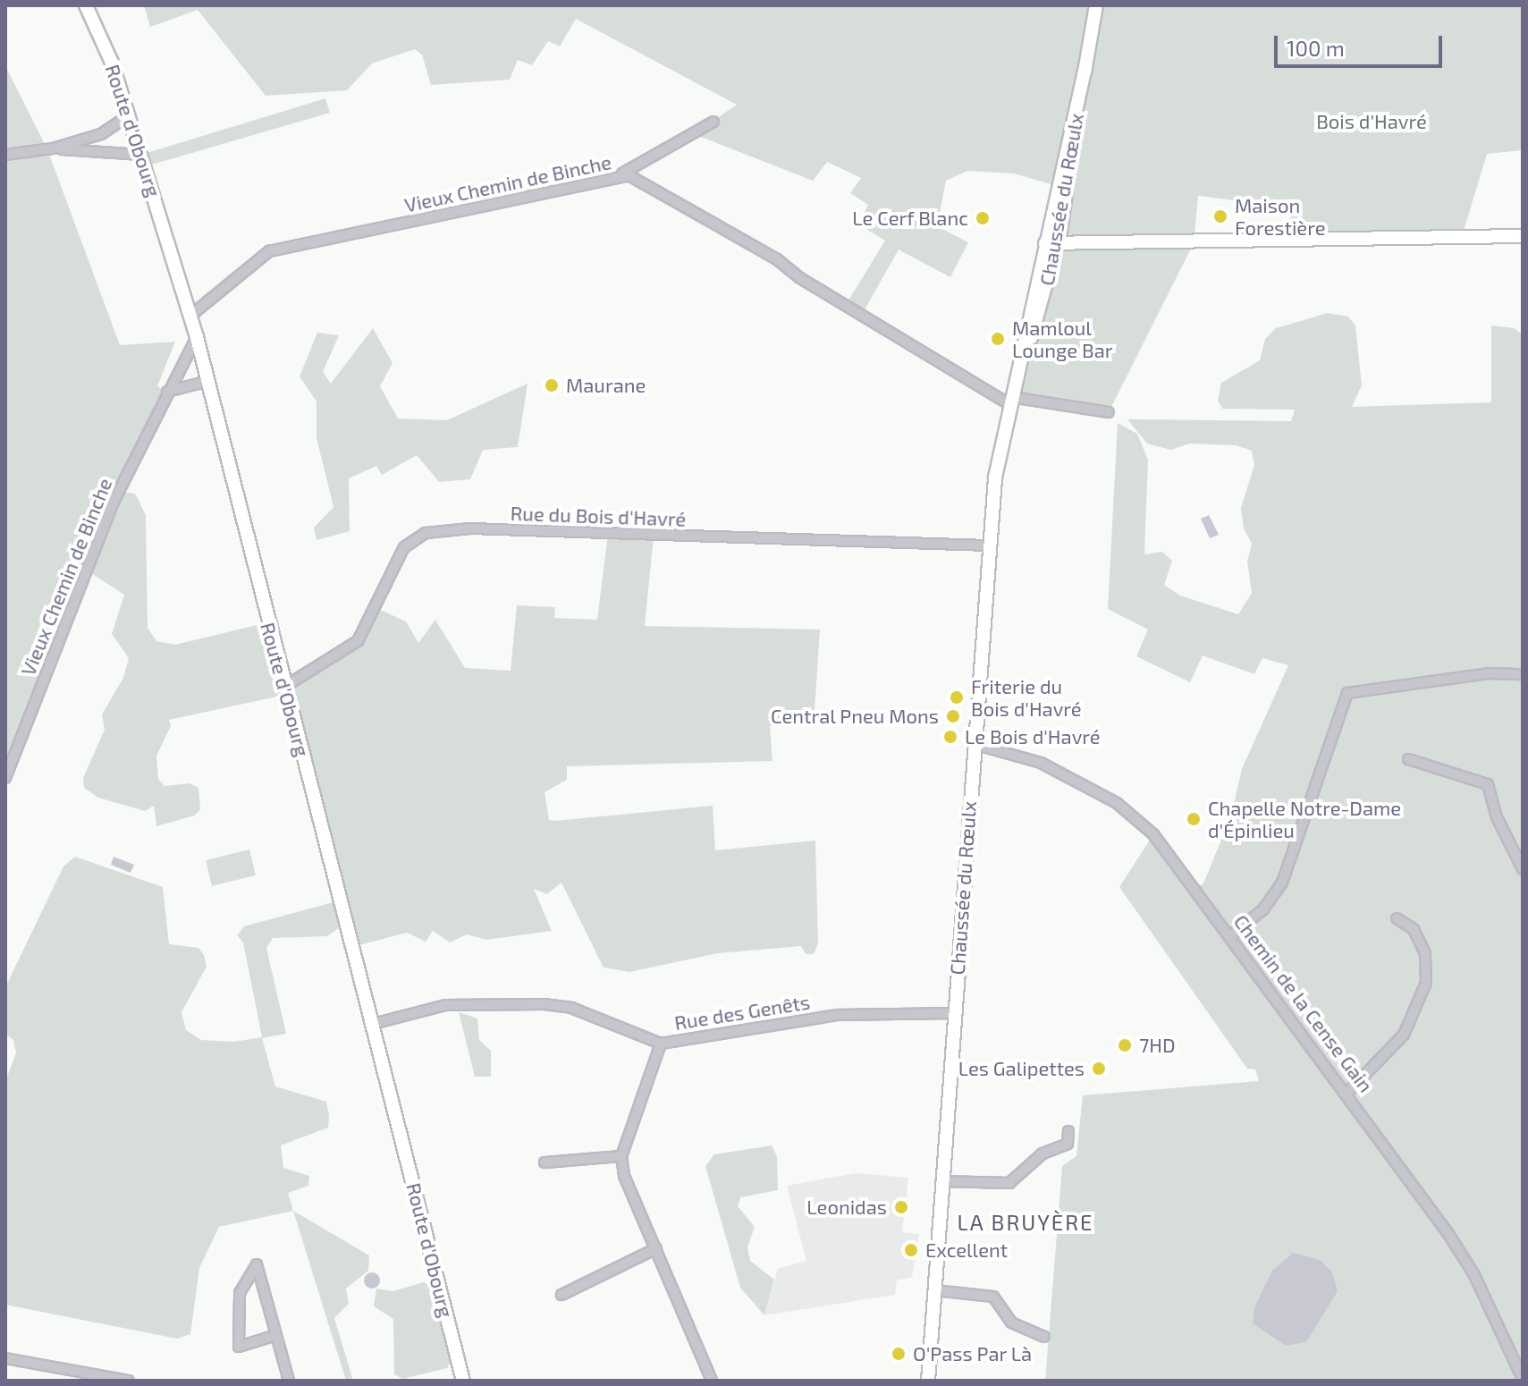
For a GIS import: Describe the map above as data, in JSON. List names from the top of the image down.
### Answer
{
  "streets": {
    "main road": ["Route d'Obourg", "Chaussée du Rœulx"],
    "street": [
      "Vieux Chemin de Binche",
      "Rue du Bois d'Havré",
      "Chemin de la Cense Gain",
      "Rue des Genêts"
    ]
  },
  "crossings": [
    ["Route d'Obourg", "Vieux Chemin de Binche"],
    ["Route d'Obourg", "Rue du Bois d'Havré"],
    ["Route d'Obourg", "Rue des Genêts"],
    ["Vieux Chemin de Binche", "Chaussée du Rœulx"],
    ["Chaussée du Rœulx", "Rue du Bois d'Havré"],
    ["Chaussée du Rœulx", "Chemin de la Cense Gain"],
    ["Chaussée du Rœulx", "Rue des Genêts"]
  ],
  "districts": ["LA BRUYÈRE"],
  "parks": ["Bois d'Havré"],
  "places": [
    "Maison Forestière",
    "Le Cerf Blanc",
    "Mamloul Lounge Bar",
    "Maurane",
    "Friterie du Bois d'Havré",
    "Central Pneu Mons",
    "Le Bois d'Havré",
    "Chapelle Notre-Dame d'Épinlieu",
    "7HD",
    "Les Galipettes",
    "Leonidas",
    "Excellent",
    "O'Pass Par Là"
  ],
  "scale_bar": "100 m"
}
